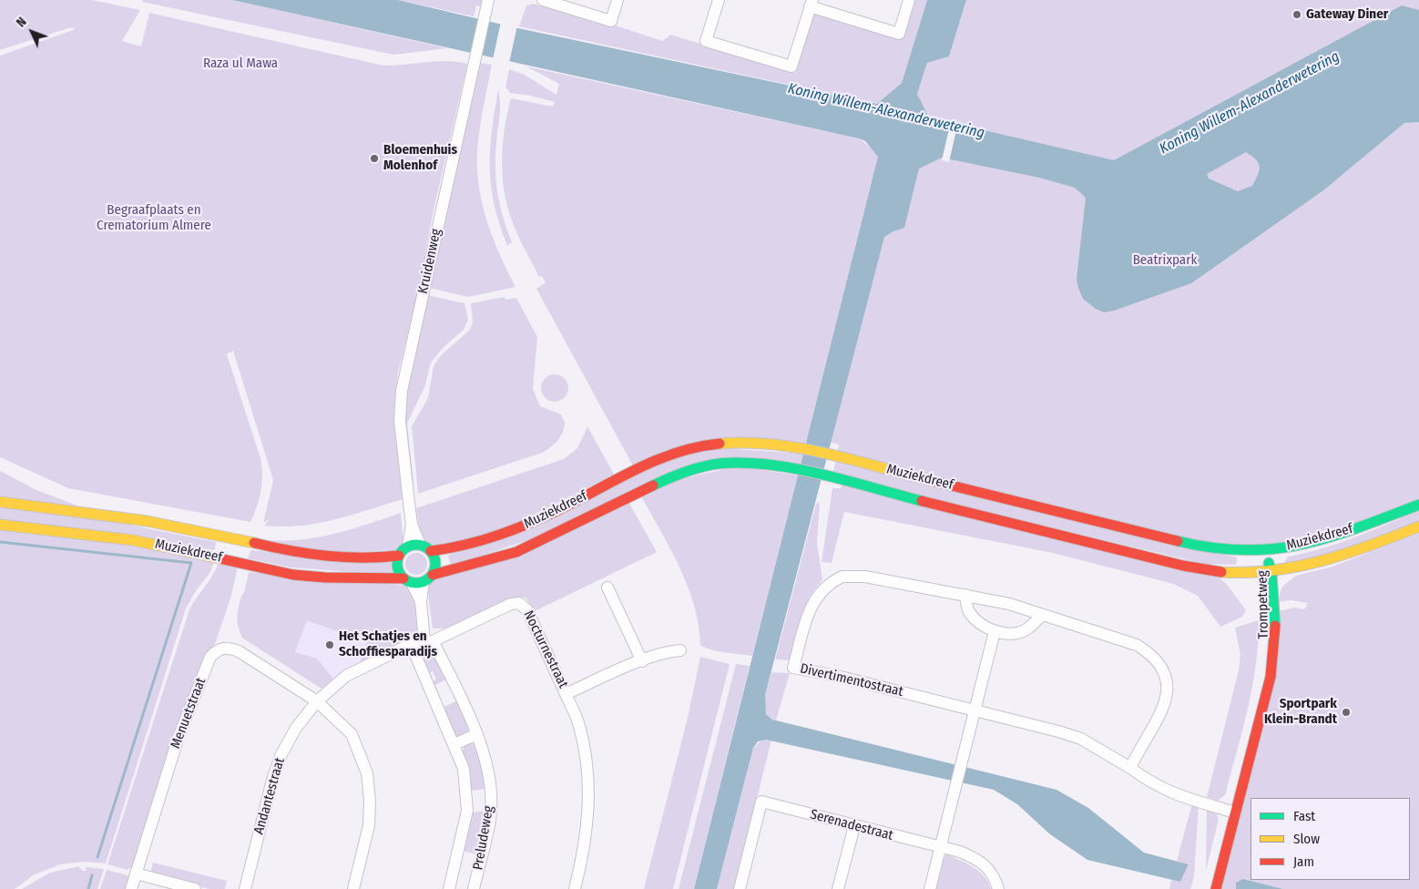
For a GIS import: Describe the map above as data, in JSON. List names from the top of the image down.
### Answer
{
  "streets": {
    "main road": ["Muziekdreef", "Trompetweg"],
    "street": [
      "Kruidenweg",
      "Nocturnestraat",
      "Divertimentostraat",
      "Menuetstraat",
      "Andantestraat",
      "Serenadestraat",
      "Preludeweg"
    ]
  },
  "crossings": [
    ["Kruidenweg", "Muziekdreef"],
    ["Kruidenweg", "Preludeweg"],
    ["Muziekdreef", "Trompetweg"],
    ["Muziekdreef", "Preludeweg"],
    ["Trompetweg", "Divertimentostraat"],
    ["Nocturnestraat", "Andantestraat"],
    ["Nocturnestraat", "Preludeweg"],
    ["Menuetstraat", "Andantestraat"],
    ["Andantestraat", "Preludeweg"]
  ],
  "water": ["Koning Willem-Alexanderwetering"],
  "parks": ["Raza ul Mawa", "Begraafplaats en Crematorium Almere", "Beatrixpark"],
  "places": [
    "Gateway Diner",
    "Bloemenhuis Molenhof",
    "Het Schatjes en Schoffiesparadijs",
    "Sportpark Klein-Brandt"
  ],
  "legend": ["Fast", "Slow", "Jam"],
  "north": "top left"
}
